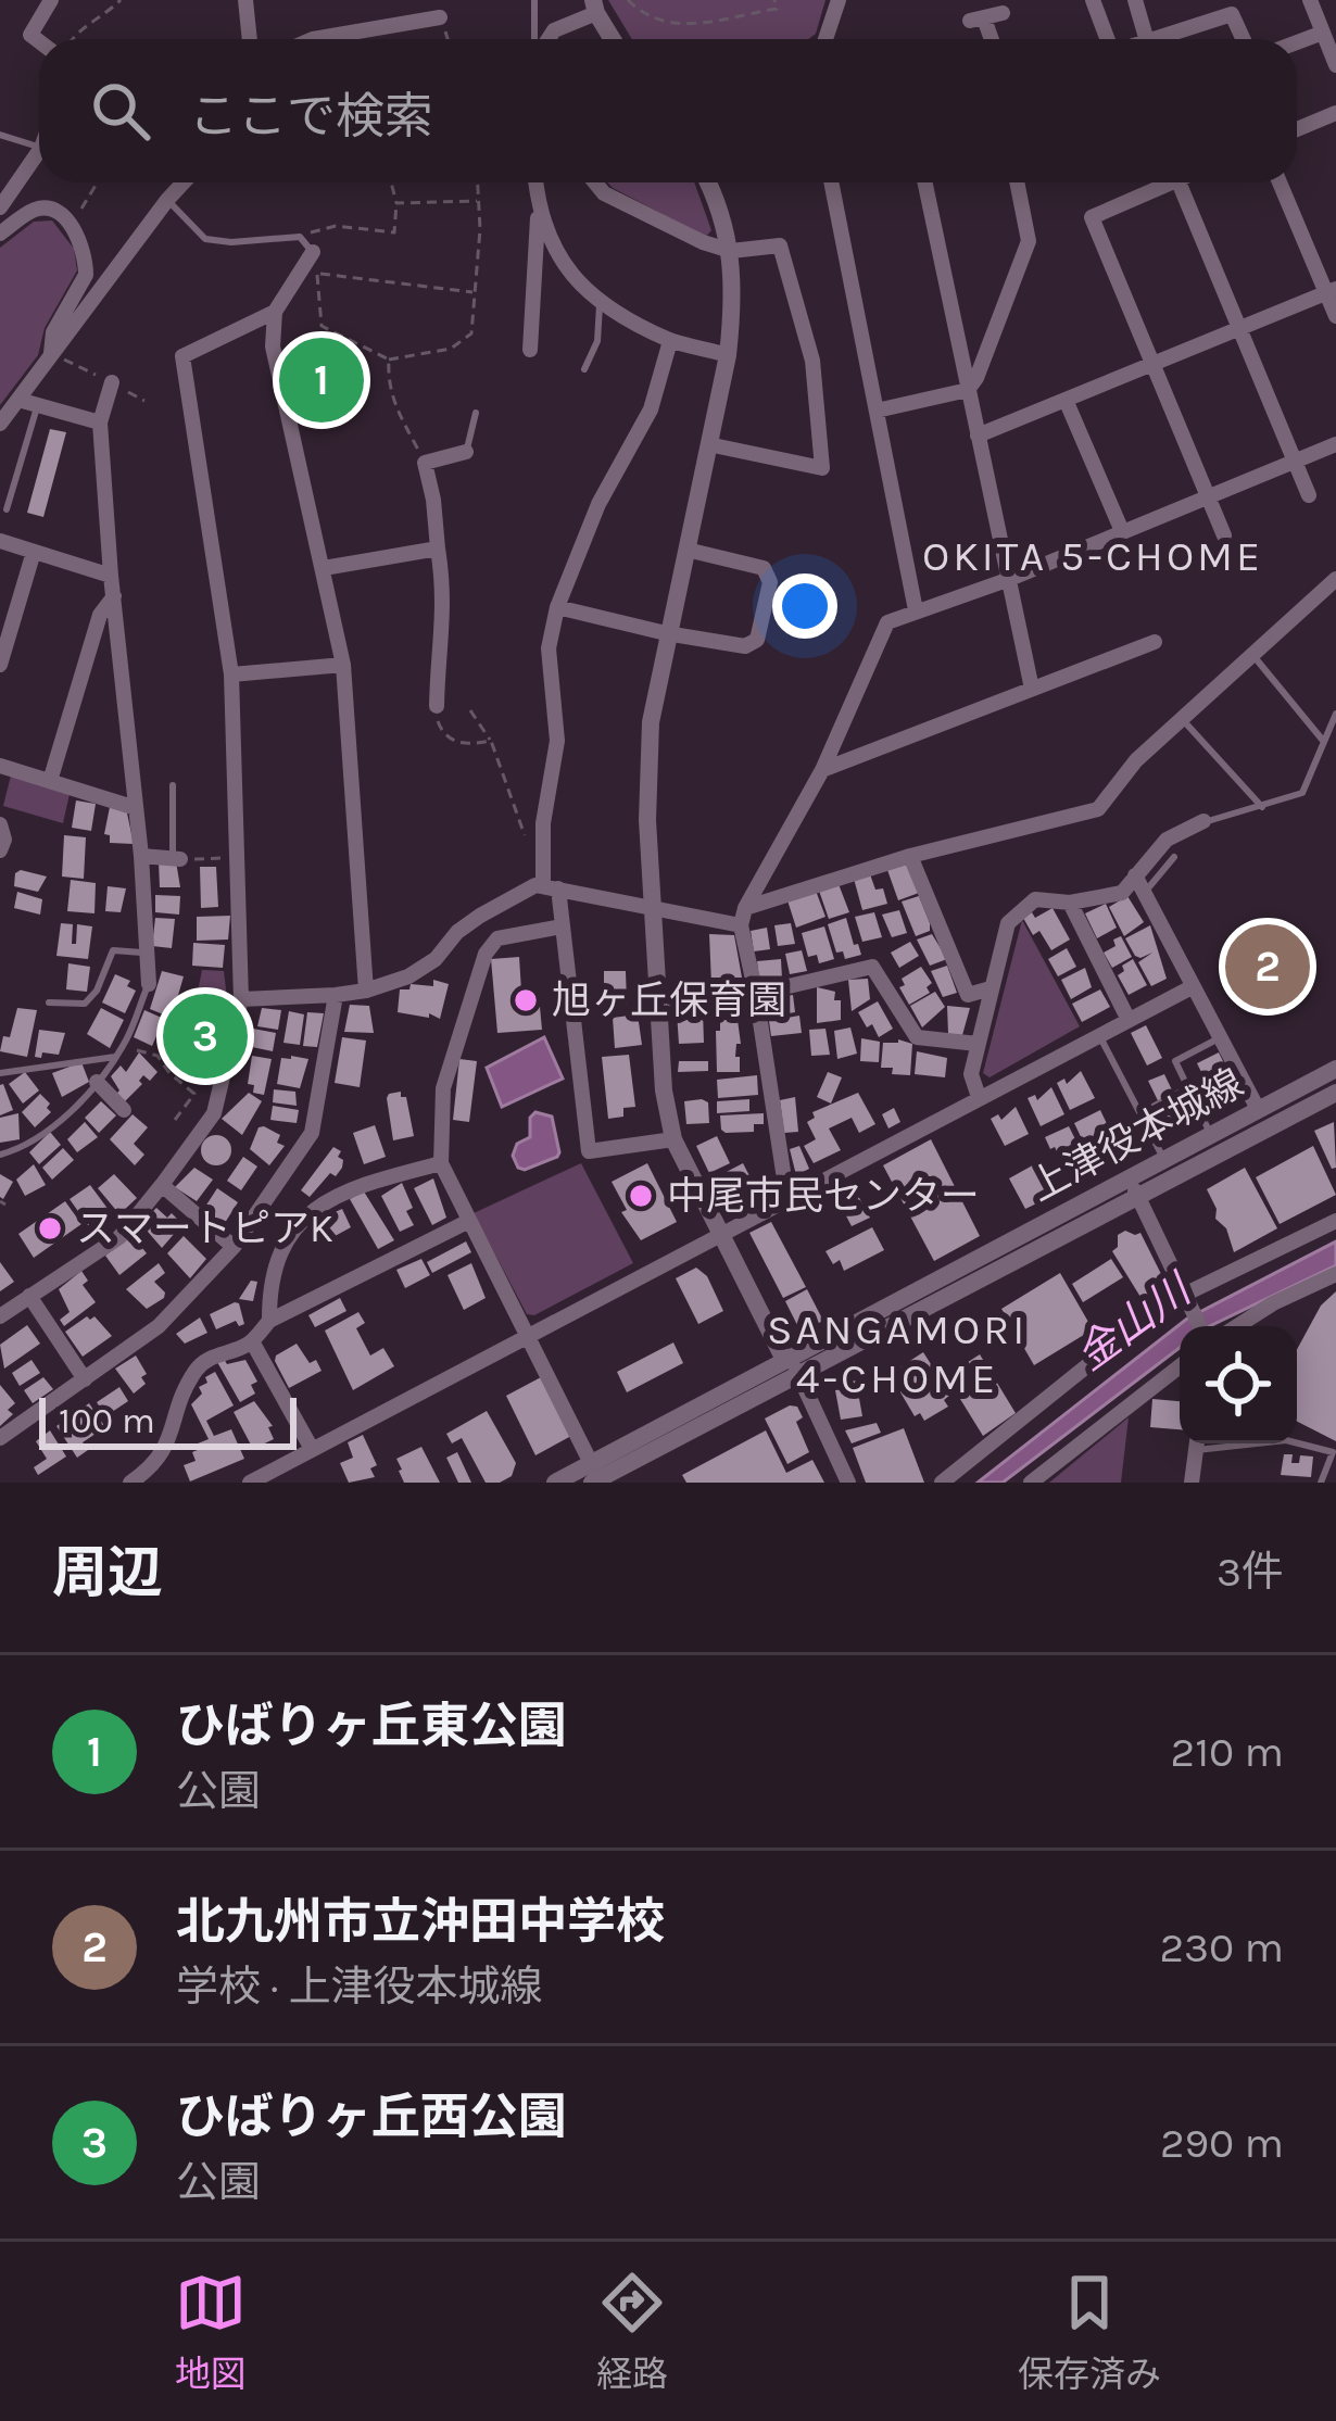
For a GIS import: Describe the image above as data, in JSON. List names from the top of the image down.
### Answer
{
  "streets": {
    "street": ["上津役本城線"]
  },
  "districts": ["OKITA 5-CHOME", "SANGAMORI 4-CHOME"],
  "water": ["金山川"],
  "places": ["旭ヶ丘保育園", "中尾市民センター", "スマートピアK"],
  "scale_bar": "100 m",
  "page": {
    "search": "ここで検索",
    "pins": ["1", "2", "3"],
    "scale": "100 m",
    "heading": ["周辺", "3件"],
    "list": [
      {
        "mark": "1",
        "name": "ひばりヶ丘東公園",
        "note": "公園",
        "value": "210 m"
      },
      {
        "mark": "2",
        "name": "北九州市立沖田中学校",
        "note": "学校 · 上津役本城線",
        "value": "230 m"
      },
      {
        "mark": "3",
        "name": "ひばりヶ丘西公園",
        "note": "公園",
        "value": "290 m"
      }
    ],
    "nav": ["地図", "経路", "保存済み"]
  }
}
